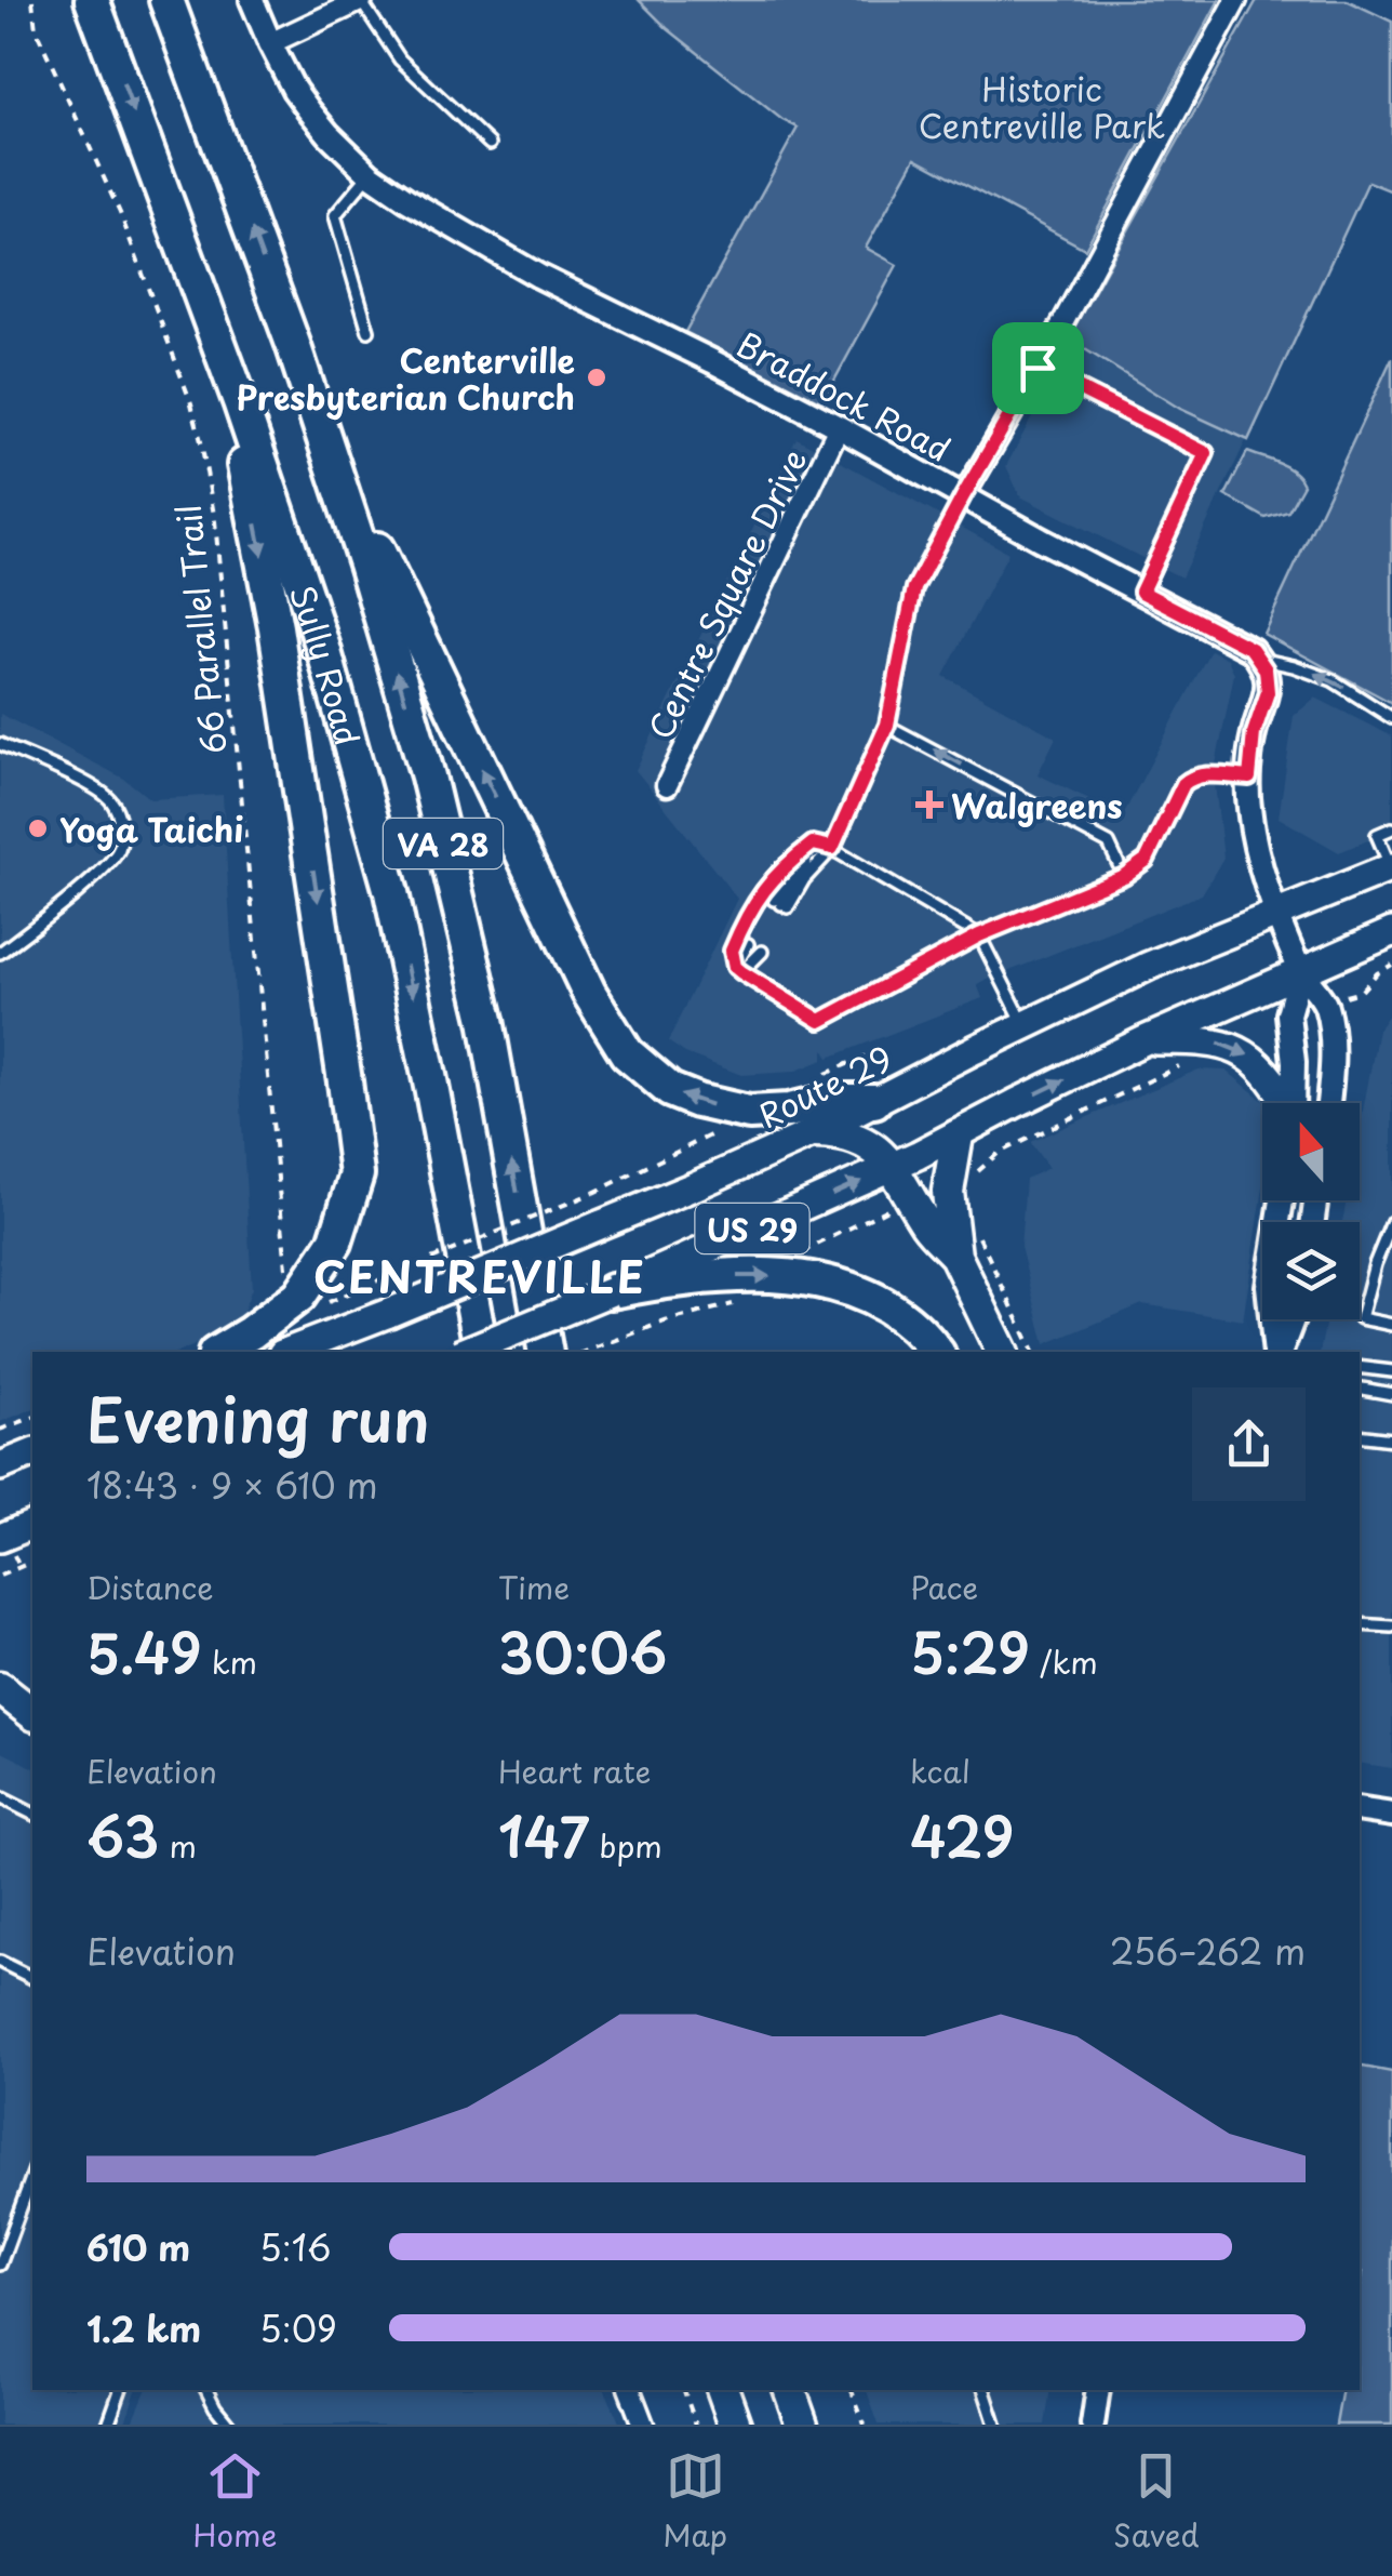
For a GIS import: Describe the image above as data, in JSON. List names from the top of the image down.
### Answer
{
  "streets": {
    "highway": ["Sully Road", "VA 28"],
    "main road": ["Route 29", "US 29"],
    "street": ["Braddock Road", "Centre Square Drive"],
    "path": ["66 Parallel Trail"]
  },
  "crossings": [
    ["Braddock Road", "Centre Square Drive"]
  ],
  "districts": ["CENTREVILLE"],
  "parks": ["Historic Centreville Park"],
  "places": {
    "other": ["Centerville Presbyterian Church", "Yoga Taichi"],
    "health": ["Walgreens"]
  },
  "north": "top",
  "page": {
    "heading": ["Evening run", "18:43 · 9 × 610 m"],
    "stats": [
      ["Distance", "5.49 km"],
      ["Time", "30:06"],
      ["Pace", "5:29 /km"],
      ["Elevation", "63 m"],
      ["Heart rate", "147 bpm"],
      ["kcal", "429"]
    ],
    "chart": ["Elevation", "256–262 m"],
    "list": [
      {
        "name": "610 m",
        "note": "5:16"
      },
      {
        "name": "1.2 km",
        "note": "5:09"
      }
    ],
    "tabs": ["Home", "Map", "Saved"]
  }
}
